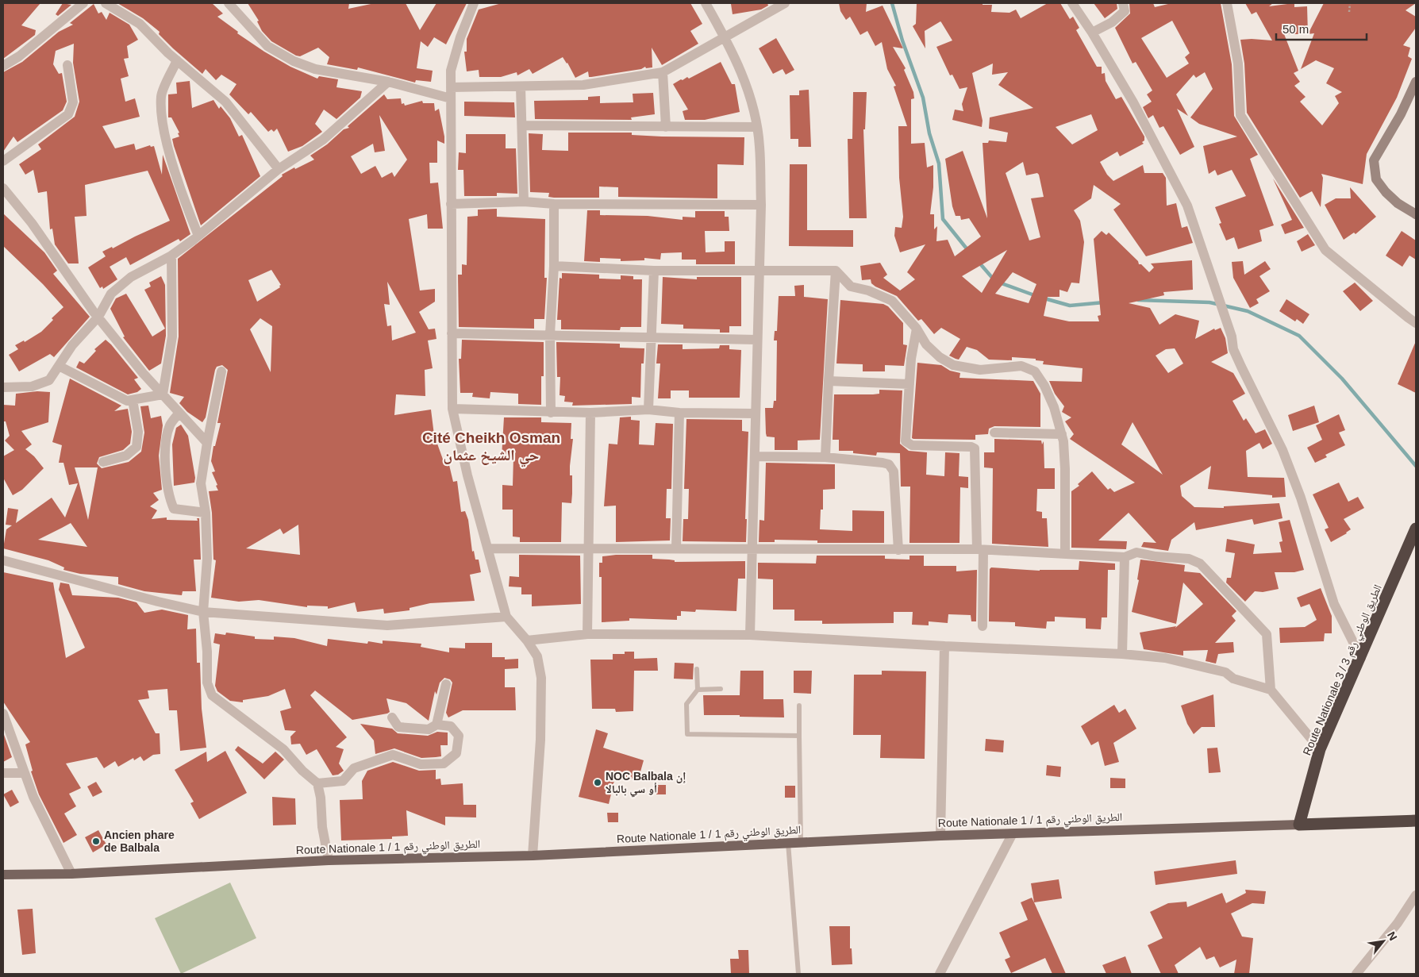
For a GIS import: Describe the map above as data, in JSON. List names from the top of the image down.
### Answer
{
  "streets": {
    "highway": ["Route Nationale 3 / الطريق الوطني رقم 3", "Route Nationale 1 / الطريق الوطني رقم 1"]
  },
  "crossings": [
    ["Route Nationale 3 / الطريق الوطني رقم 3", "Route Nationale 1 / الطريق الوطني رقم 1"]
  ],
  "districts": ["Cité Cheikh Osman حي الشيخ عثمان"],
  "places": ["NOC Balbala إن أو سي بالبالا", "Ancien phare de Balbala"],
  "scale_bar": "50 m",
  "north": "top right"
}
